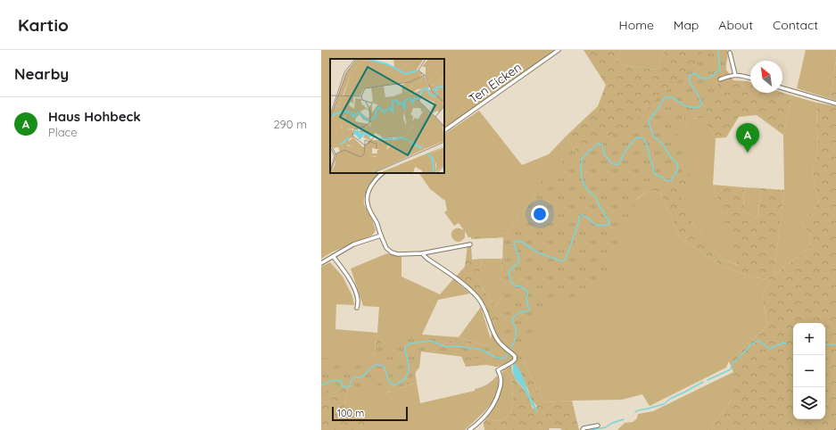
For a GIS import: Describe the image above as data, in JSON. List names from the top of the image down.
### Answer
{
  "streets": {
    "lane": ["Ten Eicken"]
  },
  "scale_bar": "100 m",
  "north": "top left",
  "page": {
    "header": "Kartio",
    "nav": [
      "Home",
      "Map",
      "About",
      "Contact"
    ],
    "heading": "Nearby",
    "list": [
      {
        "mark": "A",
        "name": "Haus Hohbeck",
        "note": "Place",
        "value": "290 m"
      }
    ],
    "pins": "A",
    "map_buttons": ["+", "−"],
    "scale": "100 m"
  }
}
